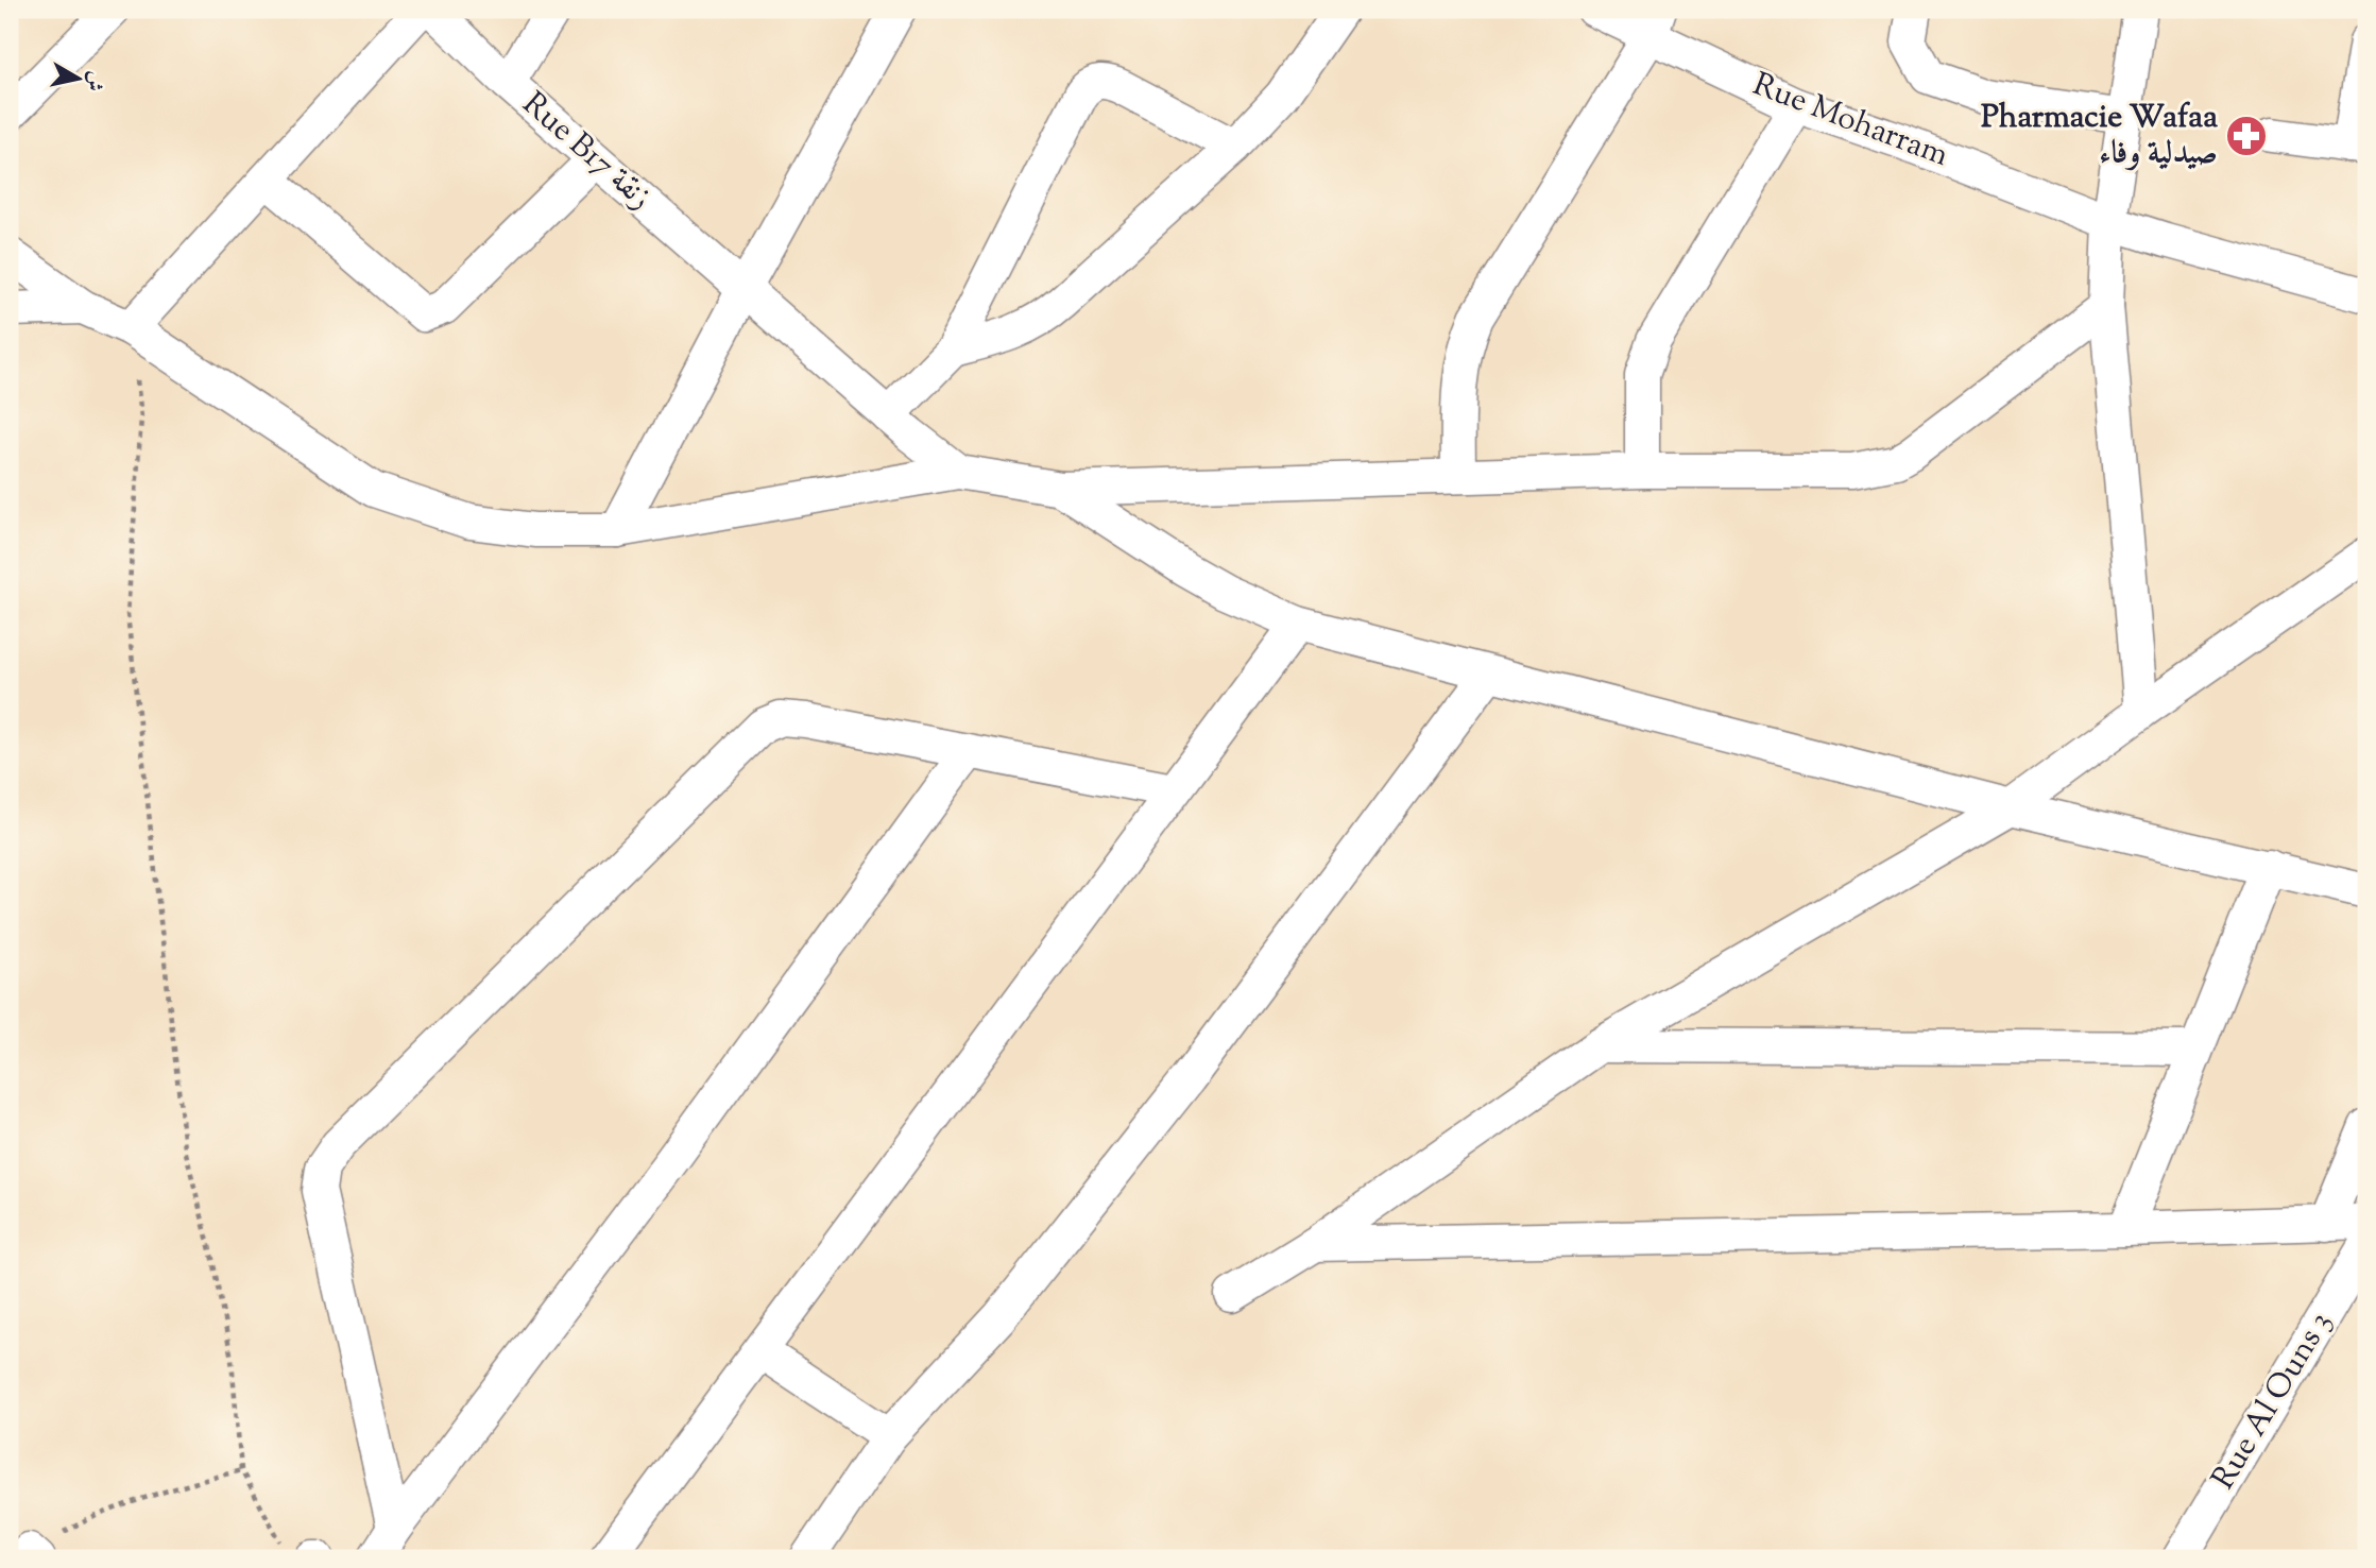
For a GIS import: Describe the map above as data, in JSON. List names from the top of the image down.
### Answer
{
  "streets": {
    "street": ["Rue Moharram", "Rue B17 زنقة", "Rue Al Ouns 3"]
  },
  "places": {
    "pharmacy": ["Pharmacie Wafaa صيدلية وفاء"]
  },
  "north": "right"
}
